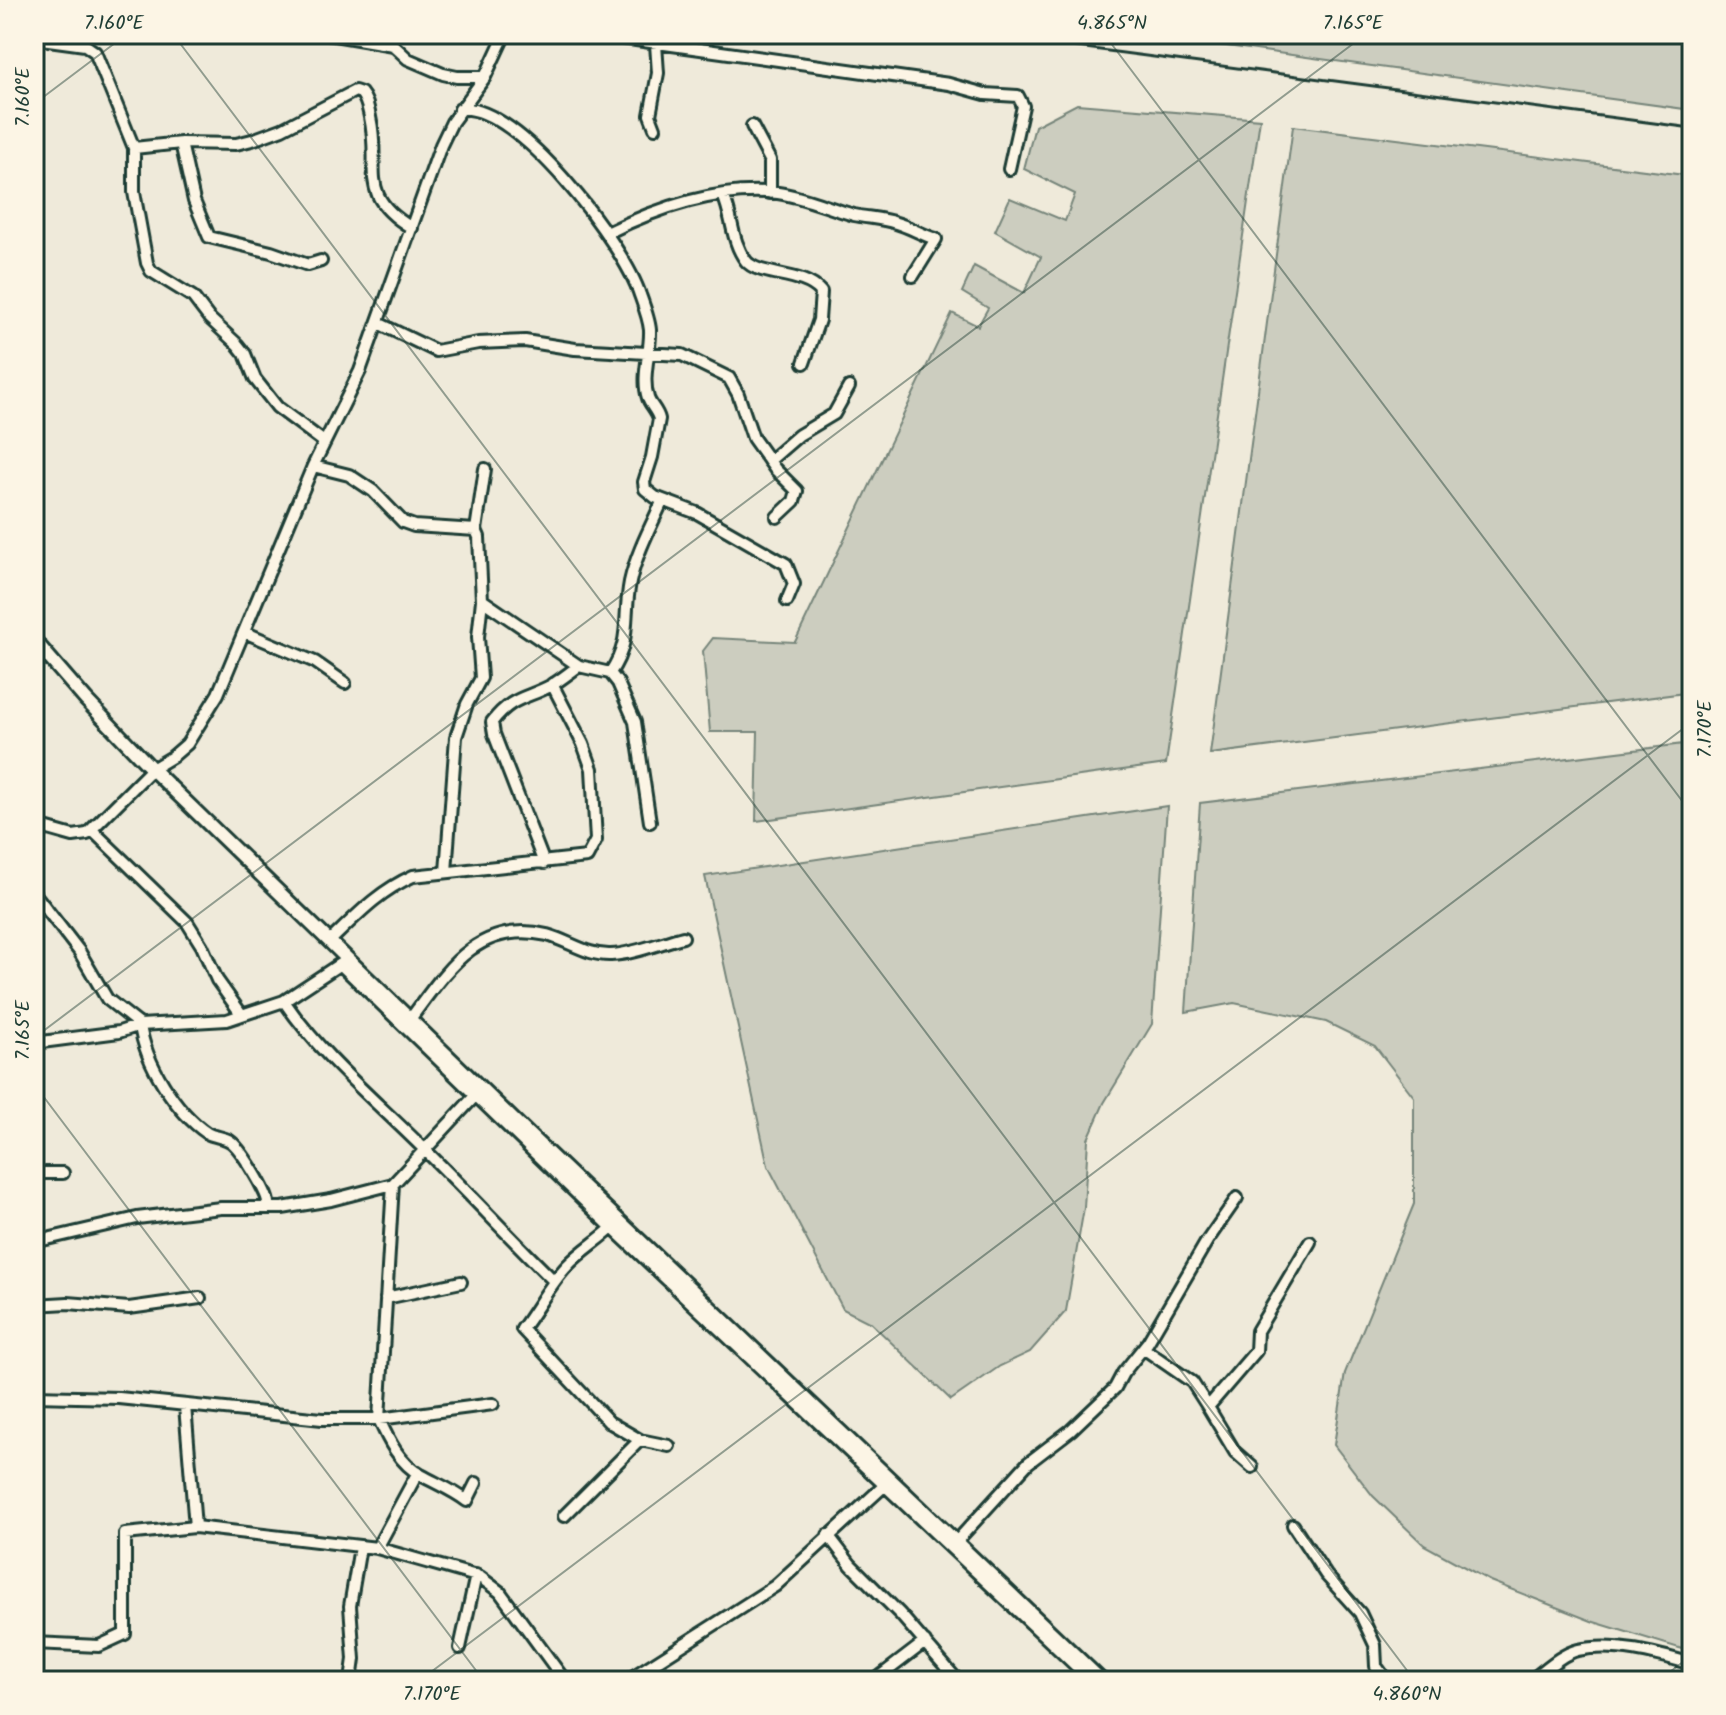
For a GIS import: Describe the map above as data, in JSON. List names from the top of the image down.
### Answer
{
  "coordinates": [
    "7.160°E",
    "4.865°N",
    "7.165°E",
    "7.170°E",
    "4.860°N"
  ]
}
